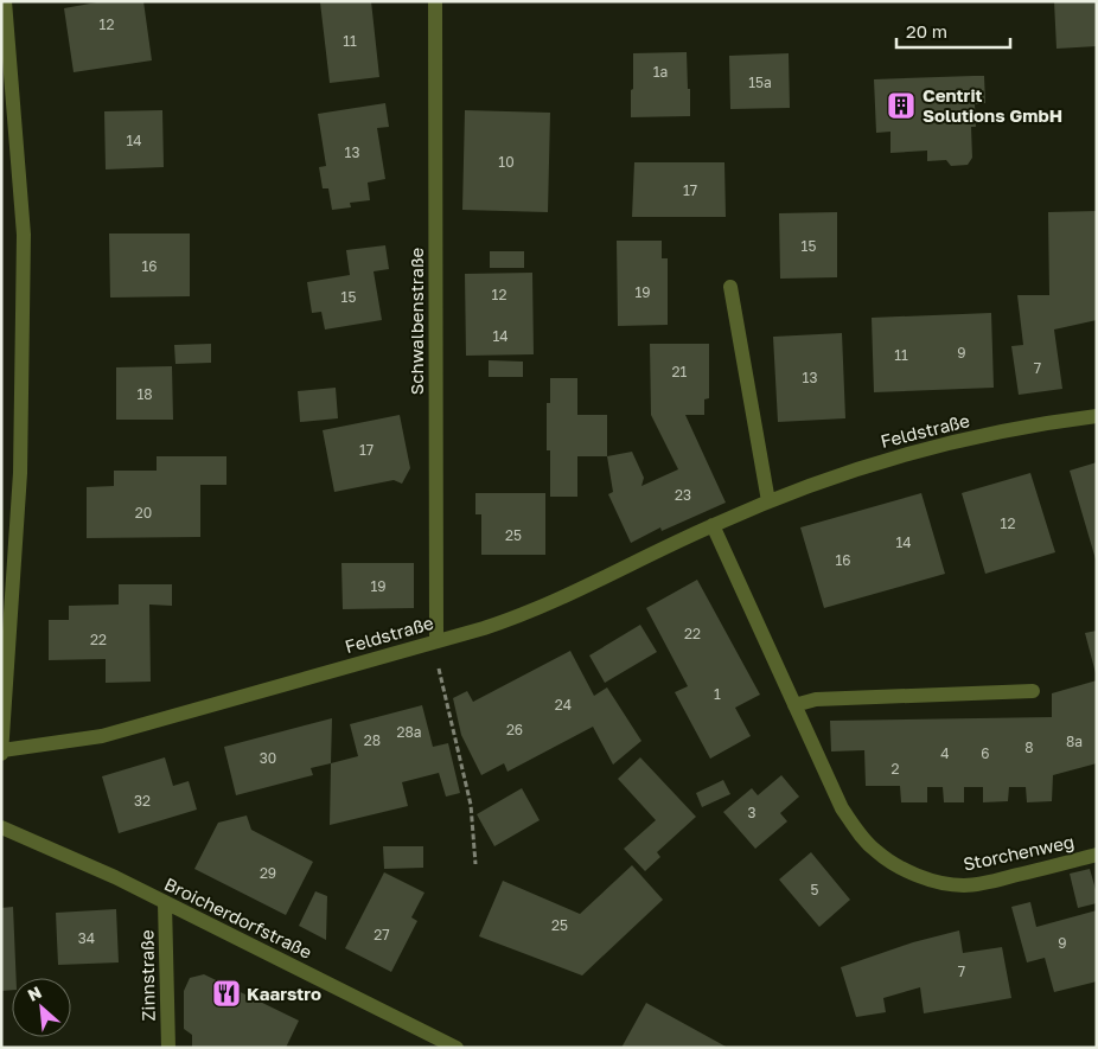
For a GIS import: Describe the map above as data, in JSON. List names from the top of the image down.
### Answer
{
  "streets": {
    "street": [
      "Schwalbenstraße",
      "Feldstraße",
      "Storchenweg",
      "Broicherdorfstraße",
      "Zinnstraße"
    ]
  },
  "crossings": [
    ["Schwalbenstraße", "Feldstraße"],
    ["Feldstraße", "Storchenweg"],
    ["Broicherdorfstraße", "Zinnstraße"]
  ],
  "places": {
    "building": ["Centrit Solutions GmbH"],
    "restaurant": ["Kaarstro"]
  },
  "house_numbers": [
    "12",
    "11",
    "1a",
    "15a",
    "14",
    "13",
    "10",
    "17",
    "15",
    "16",
    "19",
    "12",
    "15",
    "14",
    "9",
    "11",
    "7",
    "21",
    "13",
    "18",
    "17",
    "23",
    "20",
    "12",
    "25",
    "14",
    "16",
    "19",
    "22",
    "22",
    "1",
    "24",
    "26",
    "28a",
    "28",
    "8a",
    "8",
    "4",
    "6",
    "30",
    "2",
    "32",
    "3",
    "29",
    "5",
    "25",
    "27",
    "34",
    "9",
    "7"
  ],
  "scale_bar": "20 m",
  "north": "top left"
}
